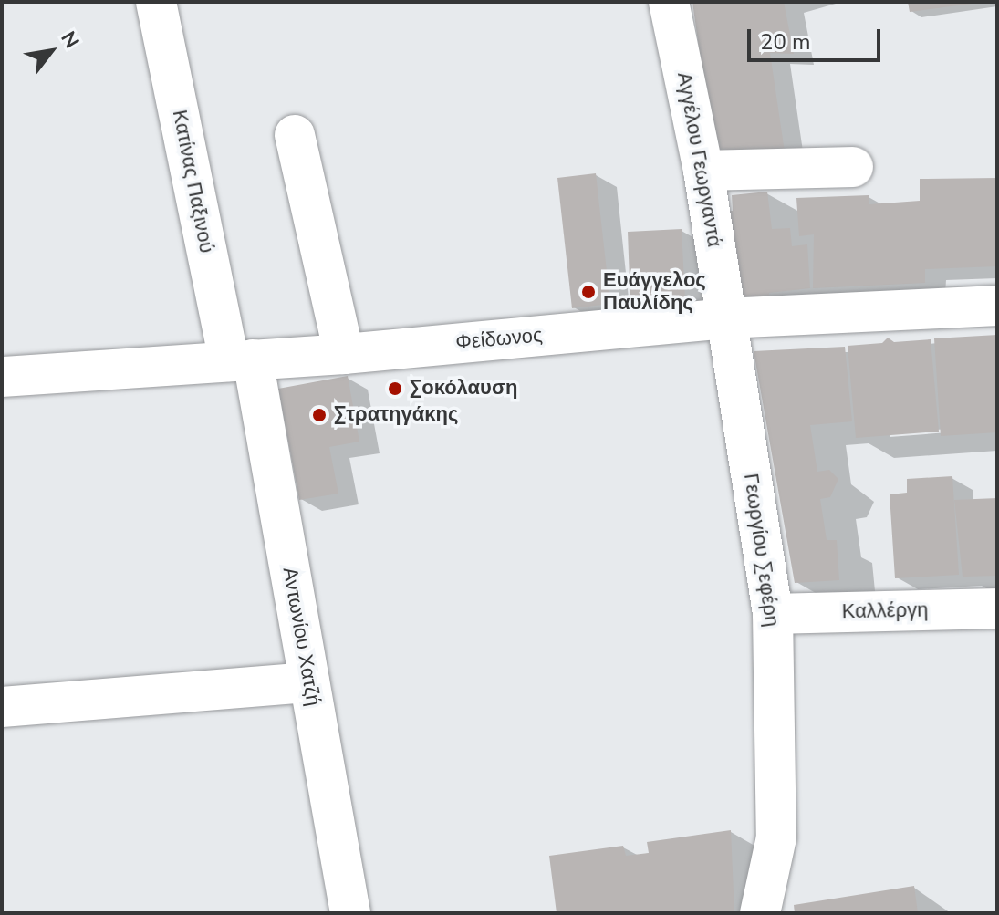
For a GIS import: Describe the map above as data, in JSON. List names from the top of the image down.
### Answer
{
  "streets": {
    "street": [
      "Αγγέλου Γεωργαντά",
      "Κατίνας Παξινού",
      "Φείδωνος",
      "Γεωργίου Σεφέρη",
      "Καλλέργη",
      "Αντωνίου Χατζή"
    ]
  },
  "crossings": [
    ["Αγγέλου Γεωργαντά", "Φείδωνος"],
    ["Αγγέλου Γεωργαντά", "Γεωργίου Σεφέρη"],
    ["Κατίνας Παξινού", "Φείδωνος"],
    ["Κατίνας Παξινού", "Αντωνίου Χατζή"],
    ["Φείδωνος", "Γεωργίου Σεφέρη"],
    ["Φείδωνος", "Αντωνίου Χατζή"],
    ["Γεωργίου Σεφέρη", "Καλλέργη"]
  ],
  "places": ["Ευάγγελος Παυλίδης", "Σοκόλαυση", "Στρατηγάκης"],
  "scale_bar": "20 m",
  "north": "top right"
}
